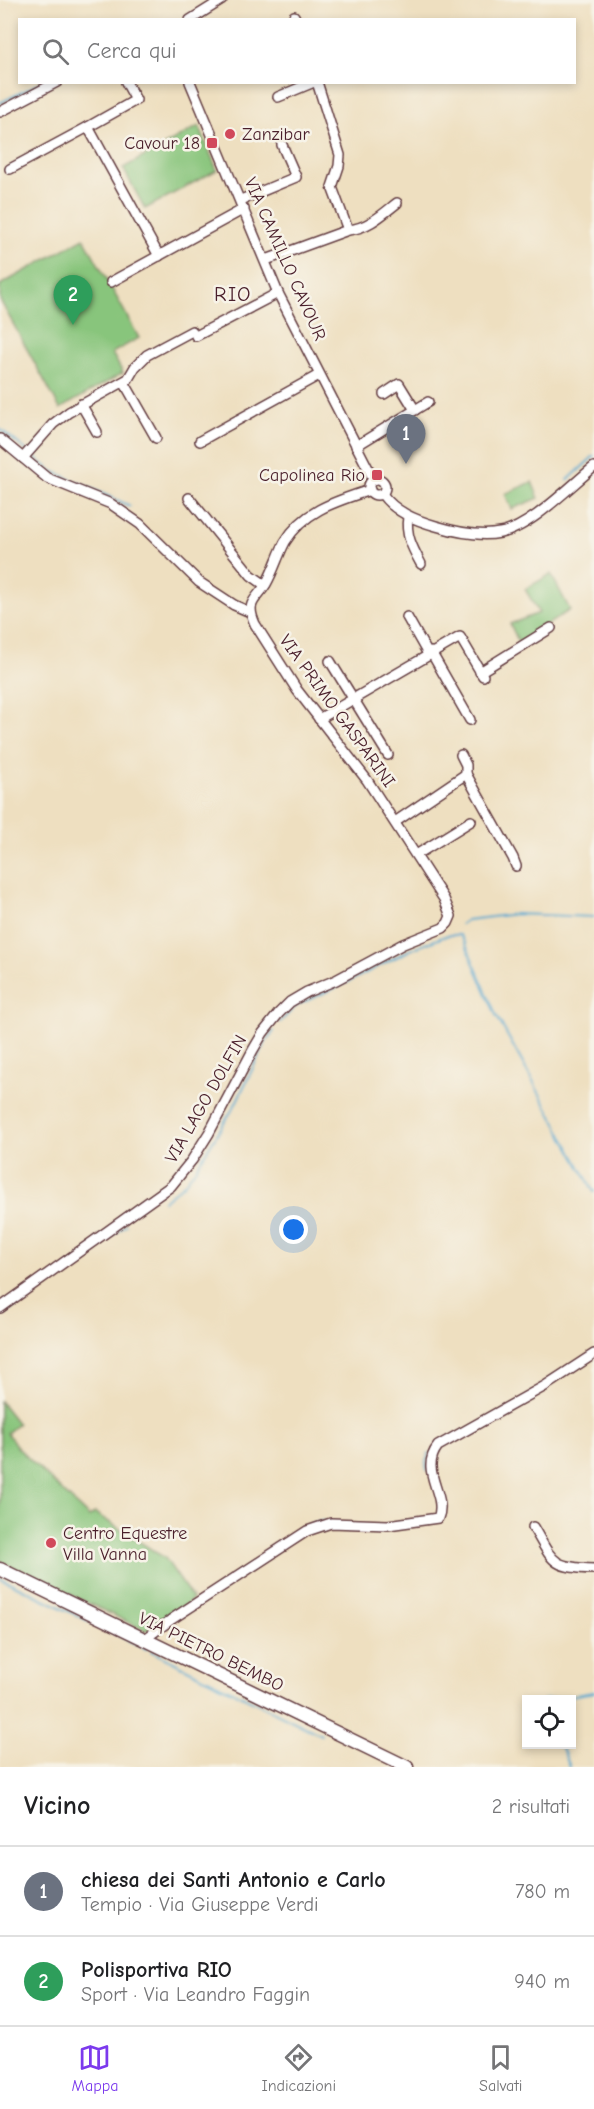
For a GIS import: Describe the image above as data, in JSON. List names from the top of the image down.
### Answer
{
  "streets": {
    "main road": ["VIA PIETRO BEMBO"],
    "street": ["VIA CAMILLO CAVOUR", "VIA PRIMO GASPARINI", "VIA LAGO DOLFIN"]
  },
  "crossings": [
    ["VIA PRIMO GASPARINI", "VIA LAGO DOLFIN"]
  ],
  "districts": ["RIO"],
  "places": {
    "other": ["Zanzibar", "Centro Equestre Villa Vanna"],
    "transit": ["Cavour 18", "Capolinea Rio"]
  },
  "page": {
    "search": "Cerca qui",
    "pins": ["2", "1"],
    "heading": ["Vicino", "2 risultati"],
    "list": [
      {
        "mark": "1",
        "name": "chiesa dei Santi Antonio e Carlo",
        "note": "Tempio · Via Giuseppe Verdi",
        "value": "780 m"
      },
      {
        "mark": "2",
        "name": "Polisportiva RIO",
        "note": "Sport · Via Leandro Faggin",
        "value": "940 m"
      }
    ],
    "nav": ["Mappa", "Indicazioni", "Salvati"]
  }
}
